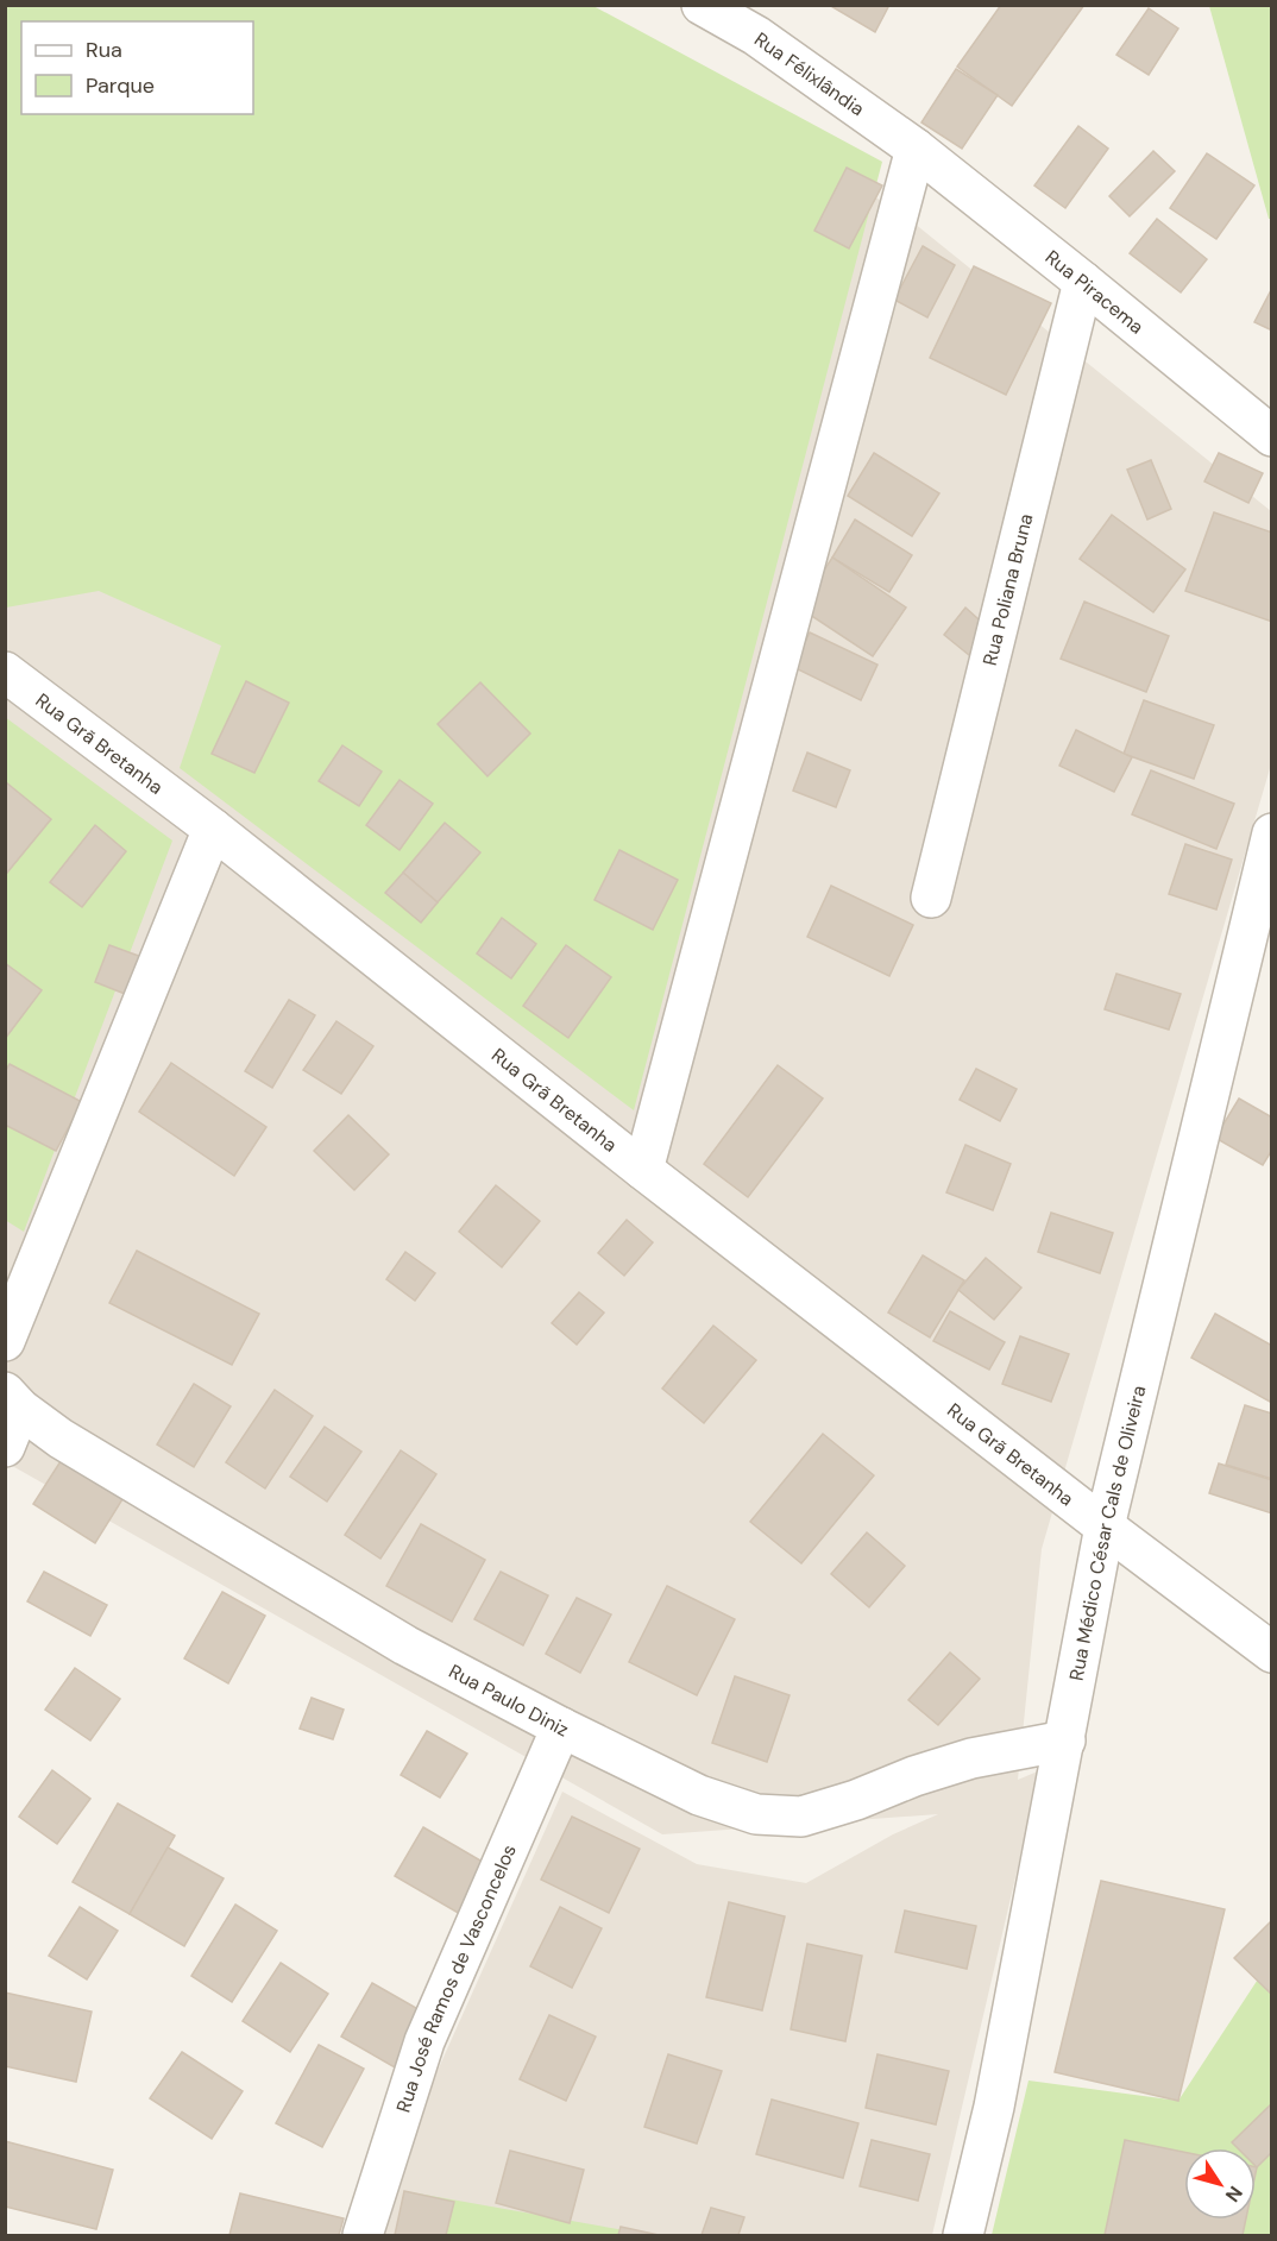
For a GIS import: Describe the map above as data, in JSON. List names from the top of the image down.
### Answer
{
  "streets": {
    "street": [
      "Rua Félixlândia",
      "Rua Piracema",
      "Rua Poliana Bruna",
      "Rua Grã Bretanha",
      "Rua Médico César Cals de Oliveira",
      "Rua Paulo Diniz",
      "Rua José Ramos de Vasconcelos"
    ]
  },
  "crossings": [
    ["Rua Félixlândia", "Rua Piracema"],
    ["Rua Piracema", "Rua Poliana Bruna"],
    ["Rua Grã Bretanha", "Rua Médico César Cals de Oliveira"],
    ["Rua Médico César Cals de Oliveira", "Rua Paulo Diniz"],
    ["Rua Paulo Diniz", "Rua José Ramos de Vasconcelos"]
  ],
  "legend": ["Rua", "Parque"],
  "north": "bottom right"
}
